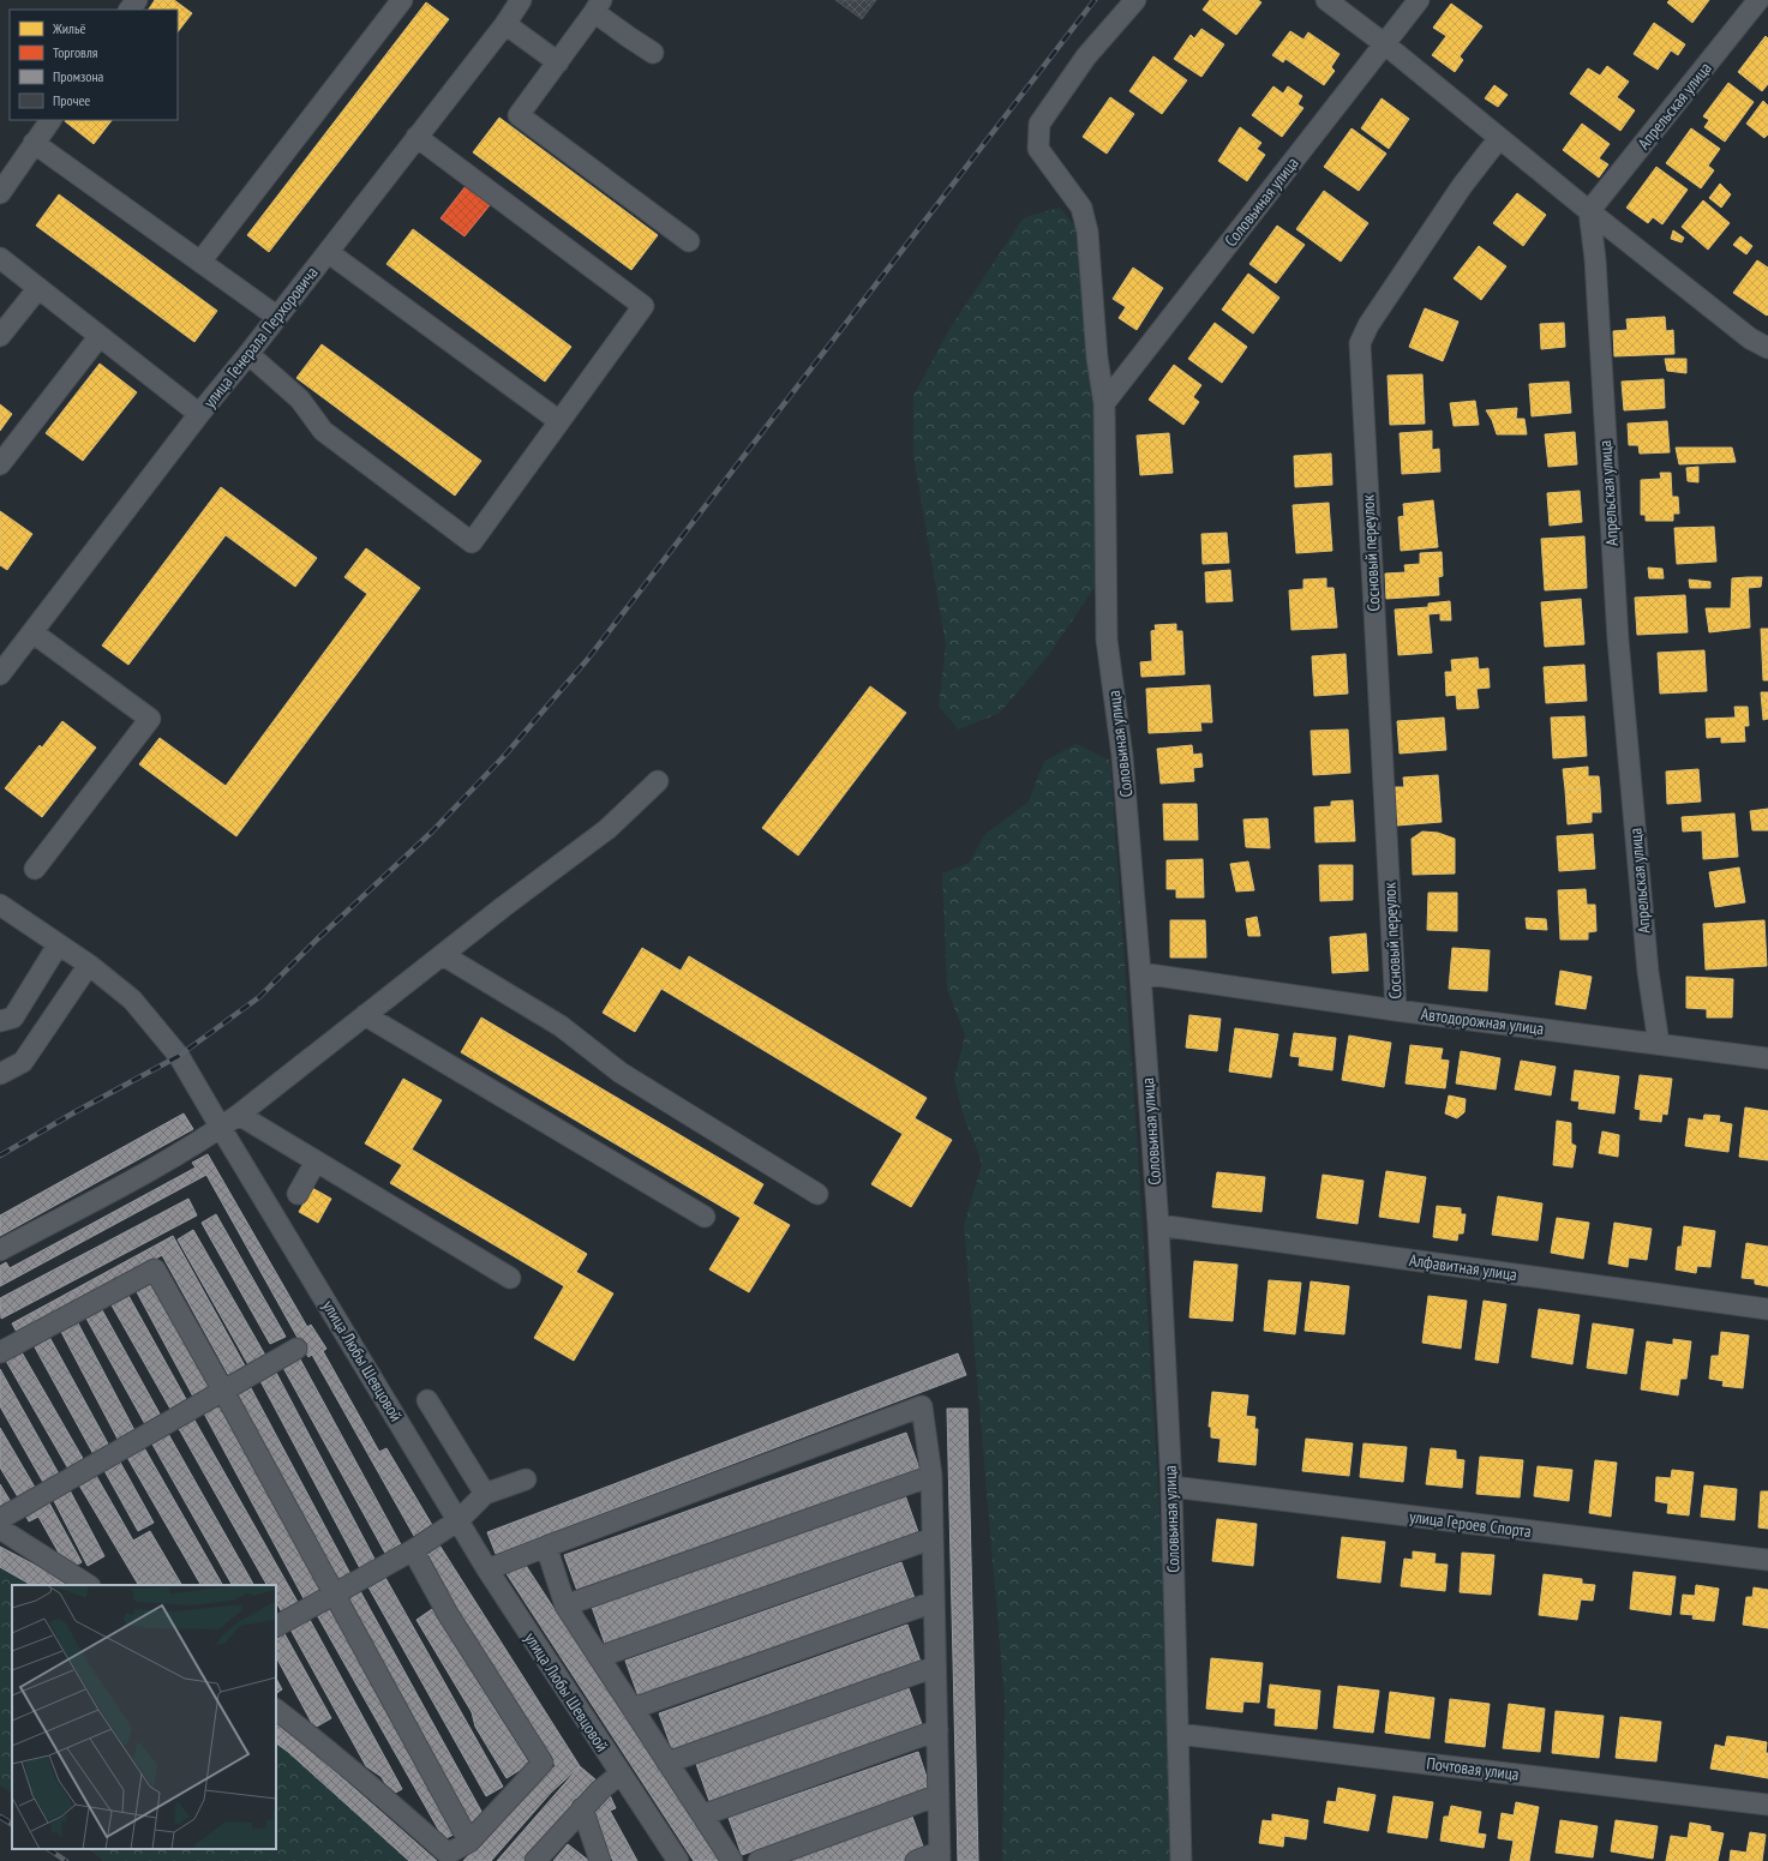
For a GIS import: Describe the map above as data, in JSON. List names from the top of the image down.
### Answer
{
  "streets": {
    "street": [
      "Апрельская улица",
      "Соловьиная улица",
      "улица Генерала Перхоровича",
      "Сосновый переулок",
      "Автодорожная улица",
      "Алфавитная улица",
      "улица Любы Шевцовой",
      "улица Героев Спорта",
      "Почтовая улица"
    ]
  },
  "crossings": [
    ["Апрельская улица", "Автодорожная улица"],
    ["Соловьиная улица", "Автодорожная улица"],
    ["Соловьиная улица", "Алфавитная улица"],
    ["Соловьиная улица", "улица Героев Спорта"],
    ["Соловьиная улица", "Почтовая улица"],
    ["Сосновый переулок", "Автодорожная улица"]
  ],
  "legend": [
    "Жильё",
    "Торговля",
    "Промзона",
    "Прочее"
  ]
}
